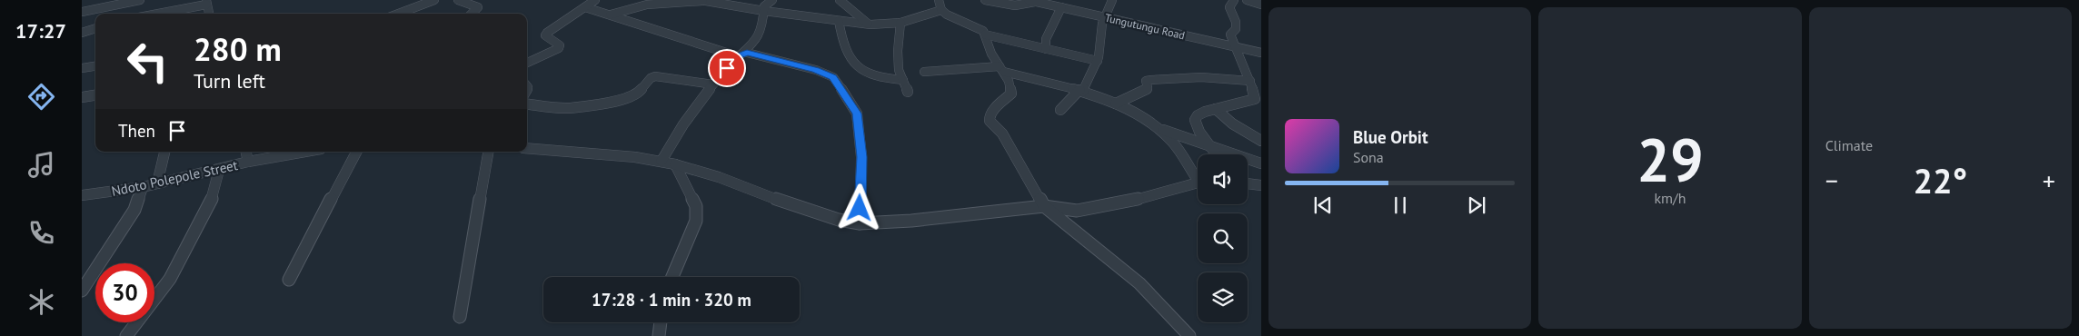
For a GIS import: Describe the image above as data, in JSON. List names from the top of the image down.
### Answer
{
  "streets": {
    "street": ["Tungutungu Road", "Ndoto Polepole Street"]
  },
  "page": {
    "tabs": "17:27",
    "tile": [
      ["29", "km/h"],
      "Climate"
    ],
    "turn": ["280 m", "Turn left"],
    "then": "Then",
    "song": ["Blue Orbit", "Sona"],
    "heat": ["−", "22°", "+"],
    "limit": "30",
    "trip": "17:28 · 1 min · 320 m"
  }
}
